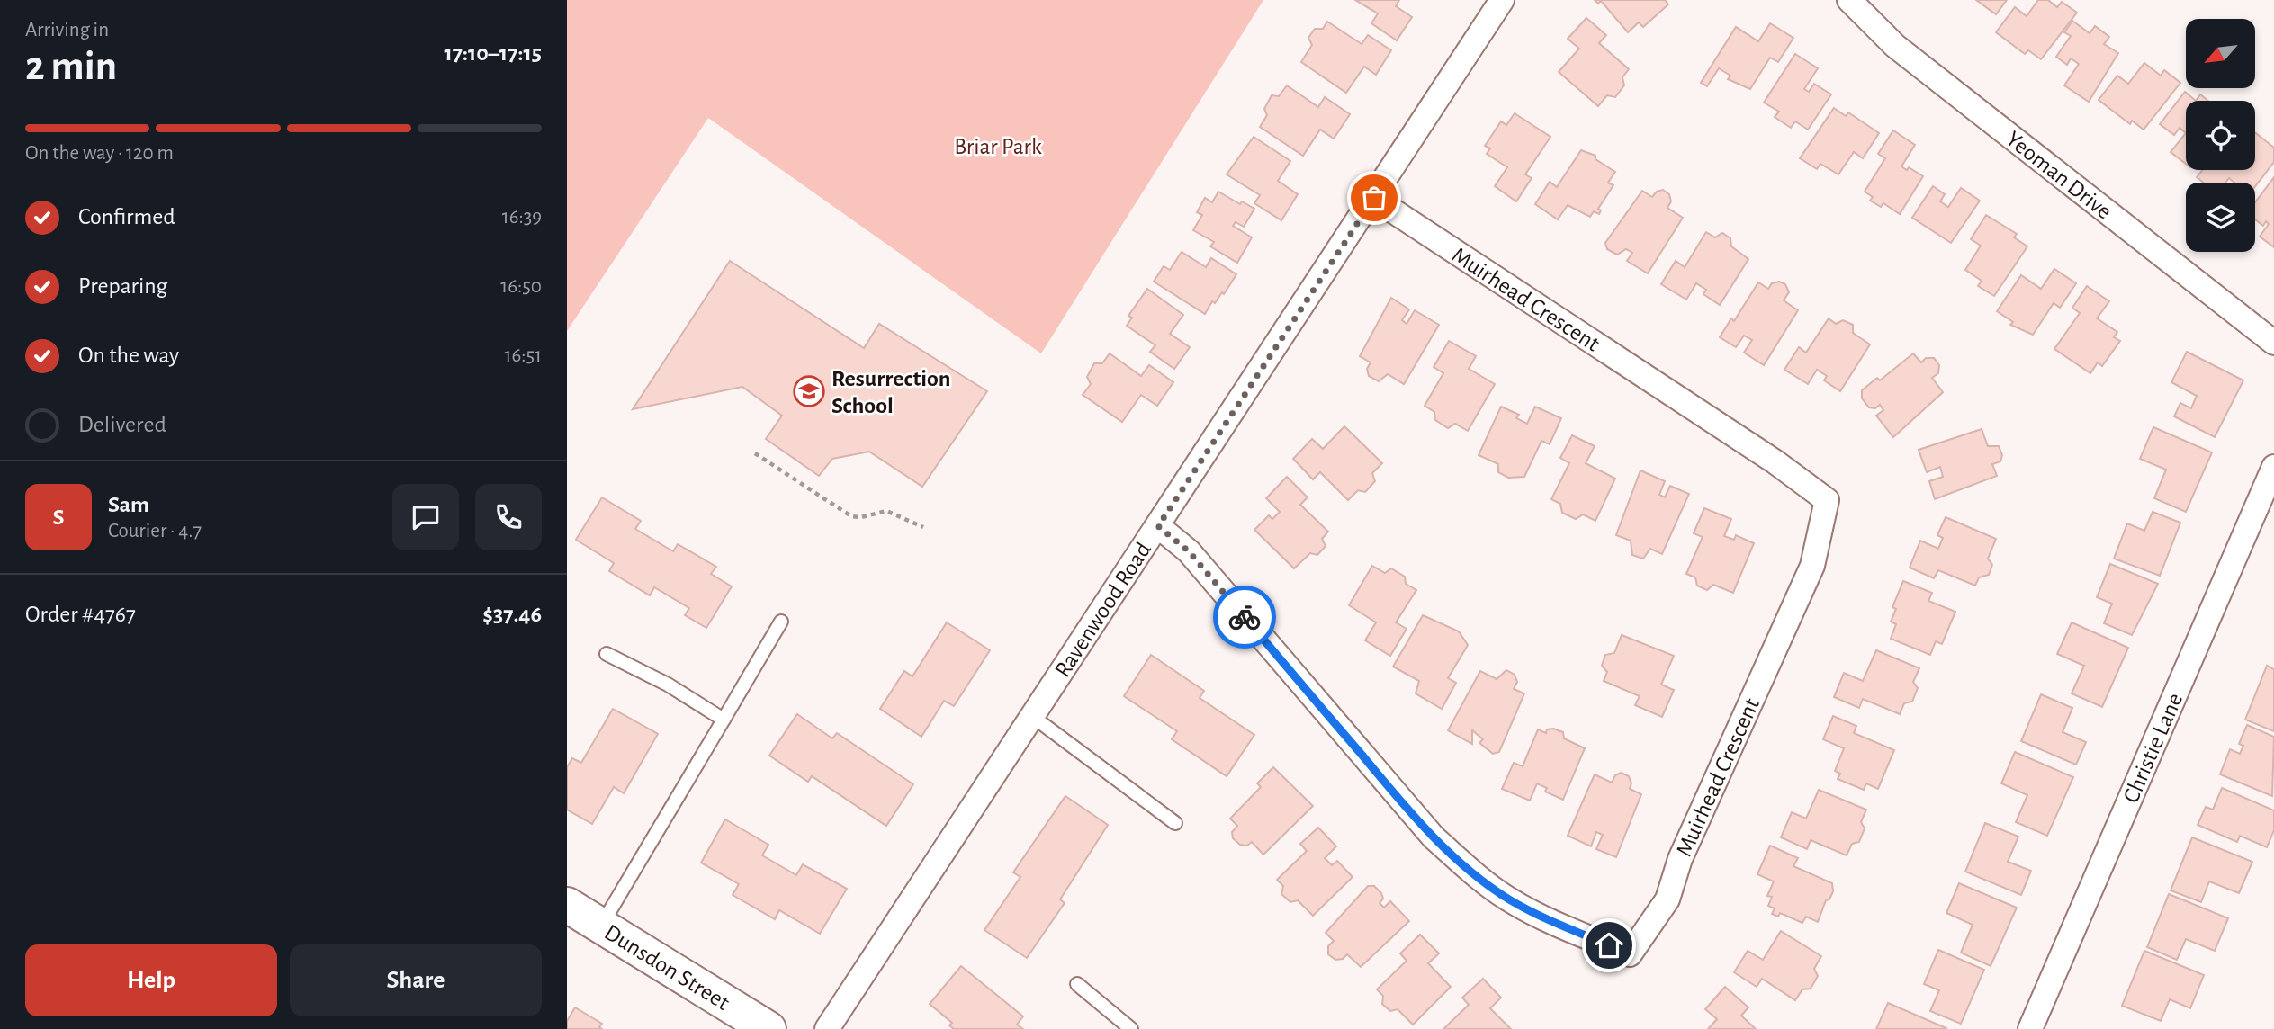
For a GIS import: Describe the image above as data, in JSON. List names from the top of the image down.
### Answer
{
  "streets": {
    "main road": ["Dunsdon Street"],
    "street": [
      "Yeoman Drive",
      "Muirhead Crescent",
      "Ravenwood Road",
      "Christie Lane"
    ]
  },
  "crossings": [
    ["Muirhead Crescent", "Ravenwood Road"]
  ],
  "parks": ["Briar Park"],
  "places": {
    "school or university": ["Resurrection School"]
  },
  "north": "bottom left",
  "page": {
    "heading": ["2 min", "Arriving in", "17:10–17:15"],
    "panel": [
      "Sam",
      "Courier · 4.7",
      "Order #4767",
      "$37.46"
    ],
    "bar": "On the way · 120 m",
    "list": [
      ["Confirmed", "16:39"],
      ["Preparing", "16:50"],
      ["On the way", "16:51"],
      "Delivered"
    ],
    "round": "S",
    "buttons": ["Help", "Share"]
  }
}
